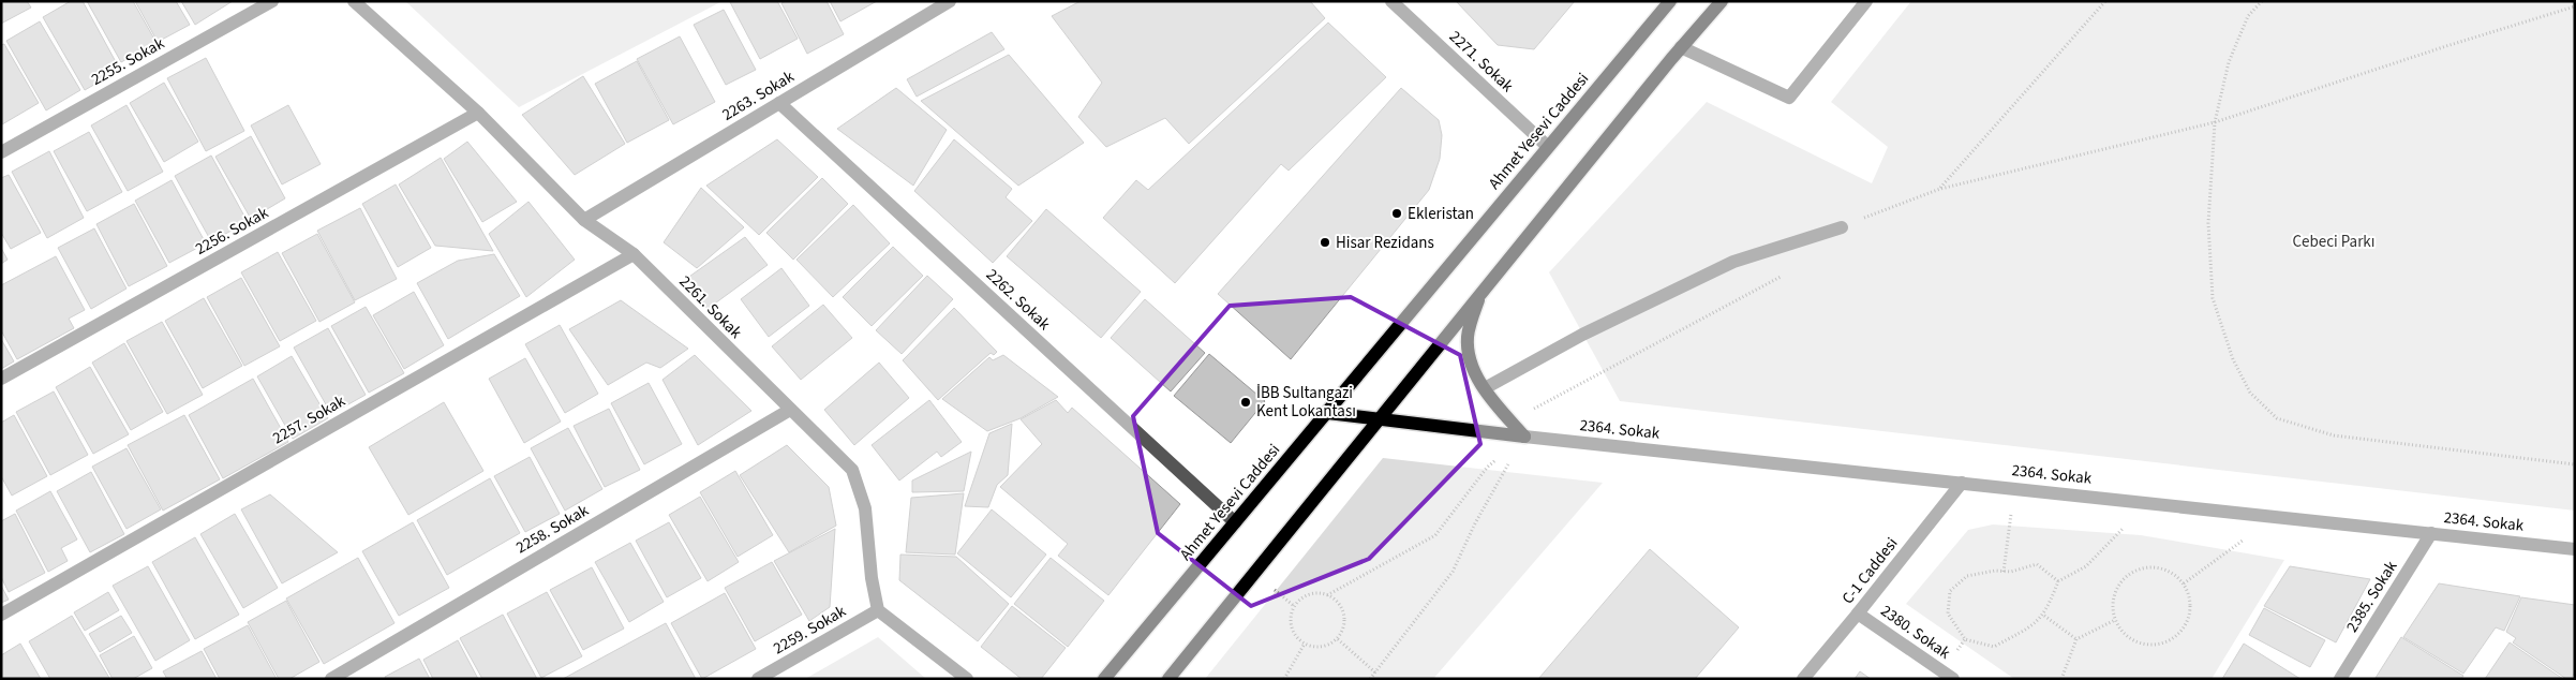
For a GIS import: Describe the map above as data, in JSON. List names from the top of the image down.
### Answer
{
  "streets": {
    "main road": ["Ahmet Yesevi Caddesi"],
    "street": [
      "2255. Sokak",
      "2271. Sokak",
      "2263. Sokak",
      "2256. Sokak",
      "2262. Sokak",
      "2261. Sokak",
      "2257. Sokak",
      "2364. Sokak",
      "2258. Sokak",
      "C-1 Caddesi",
      "2385. Sokak",
      "2259. Sokak",
      "2380. Sokak"
    ]
  },
  "crossings": [
    ["2271. Sokak", "Ahmet Yesevi Caddesi"],
    ["2263. Sokak", "2262. Sokak"],
    ["2263. Sokak", "2261. Sokak"],
    ["Ahmet Yesevi Caddesi", "2262. Sokak"],
    ["2256. Sokak", "2261. Sokak"],
    ["2261. Sokak", "2257. Sokak"],
    ["2261. Sokak", "2258. Sokak"],
    ["2261. Sokak", "2259. Sokak"],
    ["2364. Sokak", "C-1 Caddesi"],
    ["2364. Sokak", "2385. Sokak"],
    ["C-1 Caddesi", "2380. Sokak"]
  ],
  "parks": ["Cebeci Parkı"],
  "places": ["Ekleristan", "Hisar Rezidans", "İBB Sultangazi Kent Lokantası"]
}
